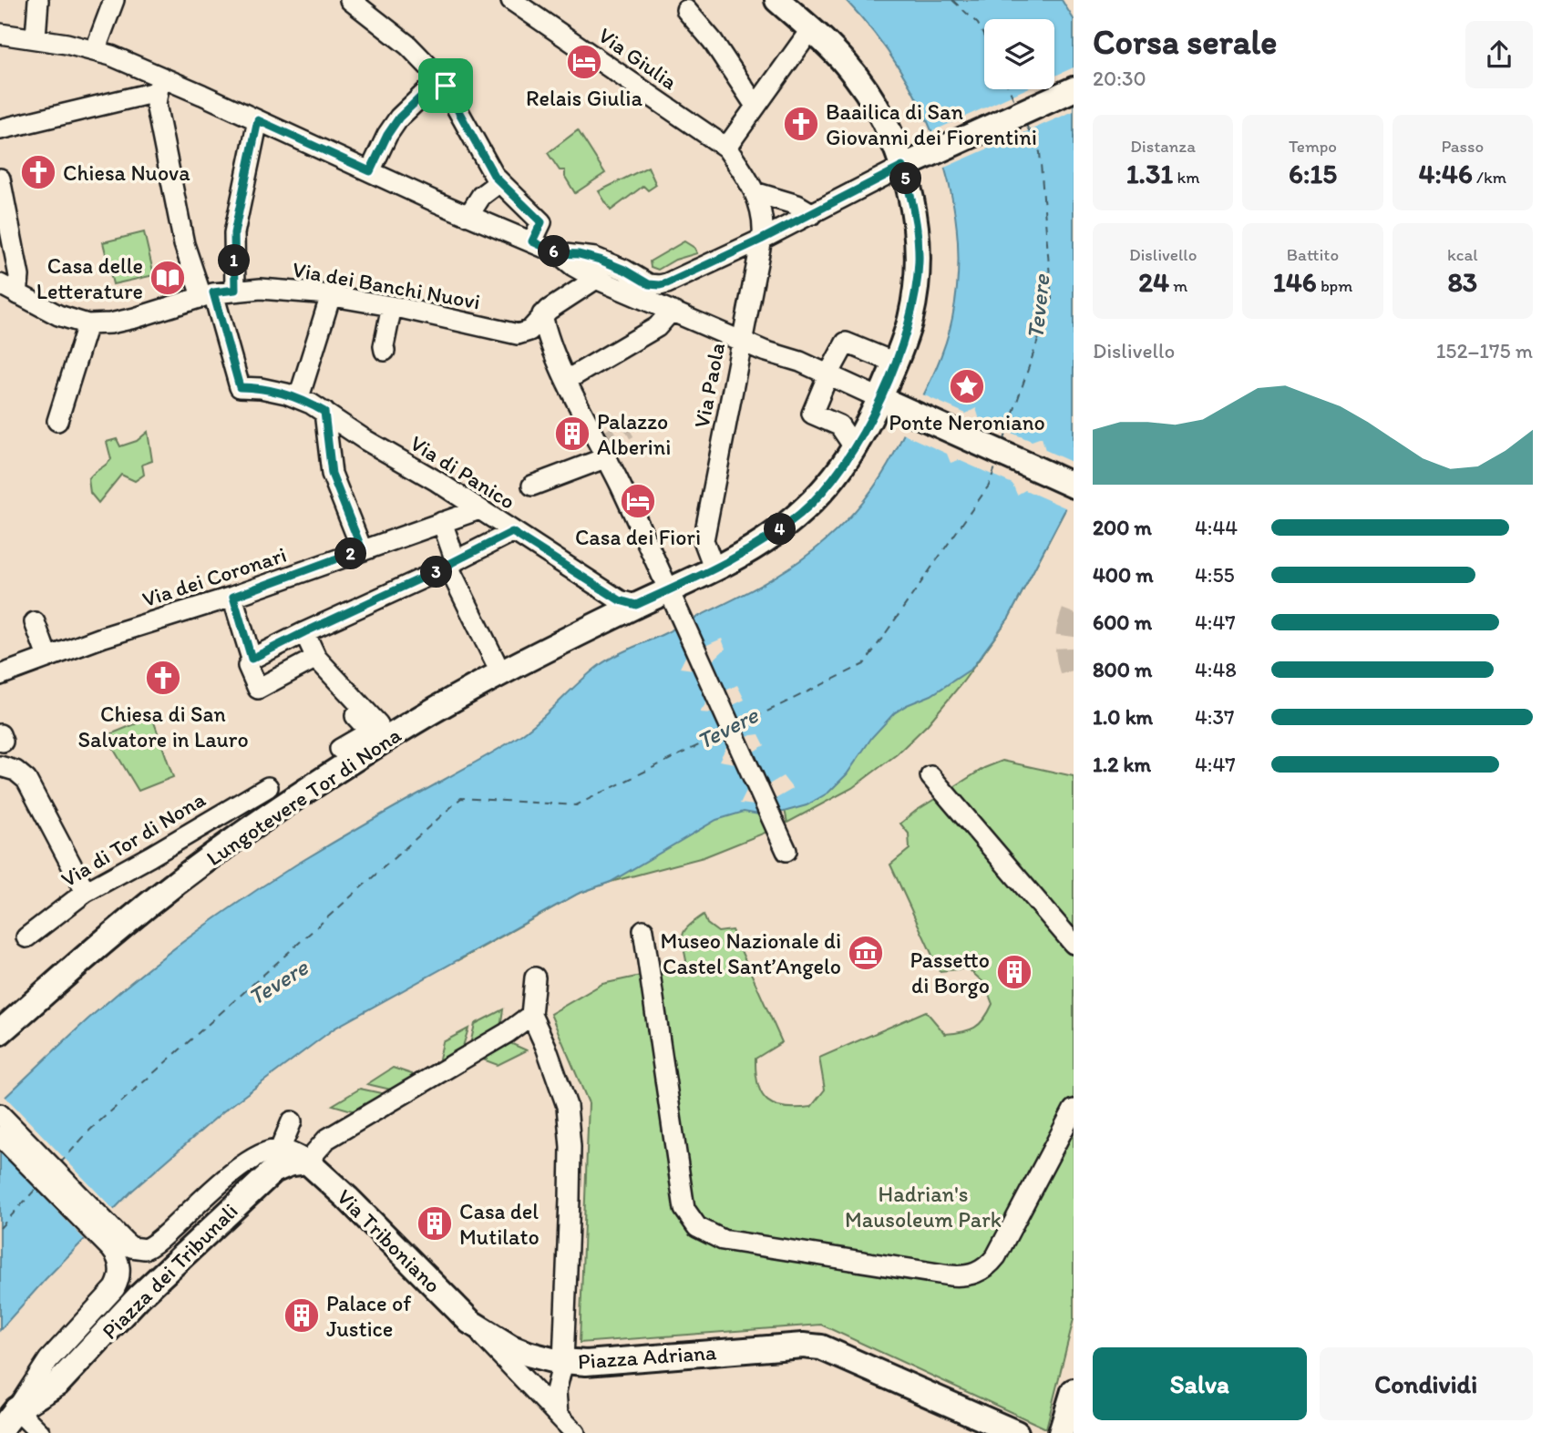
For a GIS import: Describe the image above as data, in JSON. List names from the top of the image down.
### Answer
{
  "streets": {
    "main road": [
      "Lungotevere Tor di Nona",
      "Via Triboniano",
      "Piazza dei Tribunali",
      "Piazza Adriana"
    ],
    "street": [
      "Via Giulia",
      "Via dei Banchi Nuovi",
      "Via Paola",
      "Via di Panico",
      "Via dei Coronari",
      "Via di Tor di Nona"
    ]
  },
  "crossings": [
    ["Via Giulia", "Via Paola"],
    ["Via dei Banchi Nuovi", "Via di Panico"],
    ["Via Paola", "Lungotevere Tor di Nona"],
    ["Via di Panico", "Via dei Coronari"],
    ["Via di Panico", "Lungotevere Tor di Nona"],
    ["Via Triboniano", "Piazza dei Tribunali"],
    ["Via Triboniano", "Piazza Adriana"]
  ],
  "water": ["Tevere"],
  "parks": ["Hadrian's Mausoleum Park"],
  "places": {
    "hotel": ["Relais Giulia", "Casa dei Fiori"],
    "church": ["Baailica di San Giovanni dei Fiorentini", "Chiesa Nuova", "Chiesa di San Salvatore in Lauro"],
    "library": ["Casa delle Letterature"],
    "place": ["Ponte Neroniano"],
    "building": [
      "Palazzo Alberini",
      "Passetto di Borgo",
      "Casa del Mutilato",
      "Palace of Justice"
    ],
    "museum": ["Museo Nazionale di Castel Sant’Angelo"]
  },
  "page": {
    "heading": ["Corsa serale", "20:30"],
    "stats": [
      ["Distanza", "1.31 km"],
      ["Tempo", "6:15"],
      ["Passo", "4:46 /km"],
      ["Dislivello", "24 m"],
      ["Battito", "146 bpm"],
      ["kcal", "83"]
    ],
    "pins": [
      "5",
      "6",
      "1",
      "4",
      "2",
      "3"
    ],
    "chart": ["Dislivello", "152–175 m"],
    "list": [
      {
        "name": "200 m",
        "note": "4:44"
      },
      {
        "name": "400 m",
        "note": "4:55"
      },
      {
        "name": "600 m",
        "note": "4:47"
      },
      {
        "name": "800 m",
        "note": "4:48"
      },
      {
        "name": "1.0 km",
        "note": "4:37"
      },
      {
        "name": "1.2 km",
        "note": "4:47"
      }
    ],
    "buttons": ["Salva", "Condividi"]
  }
}
